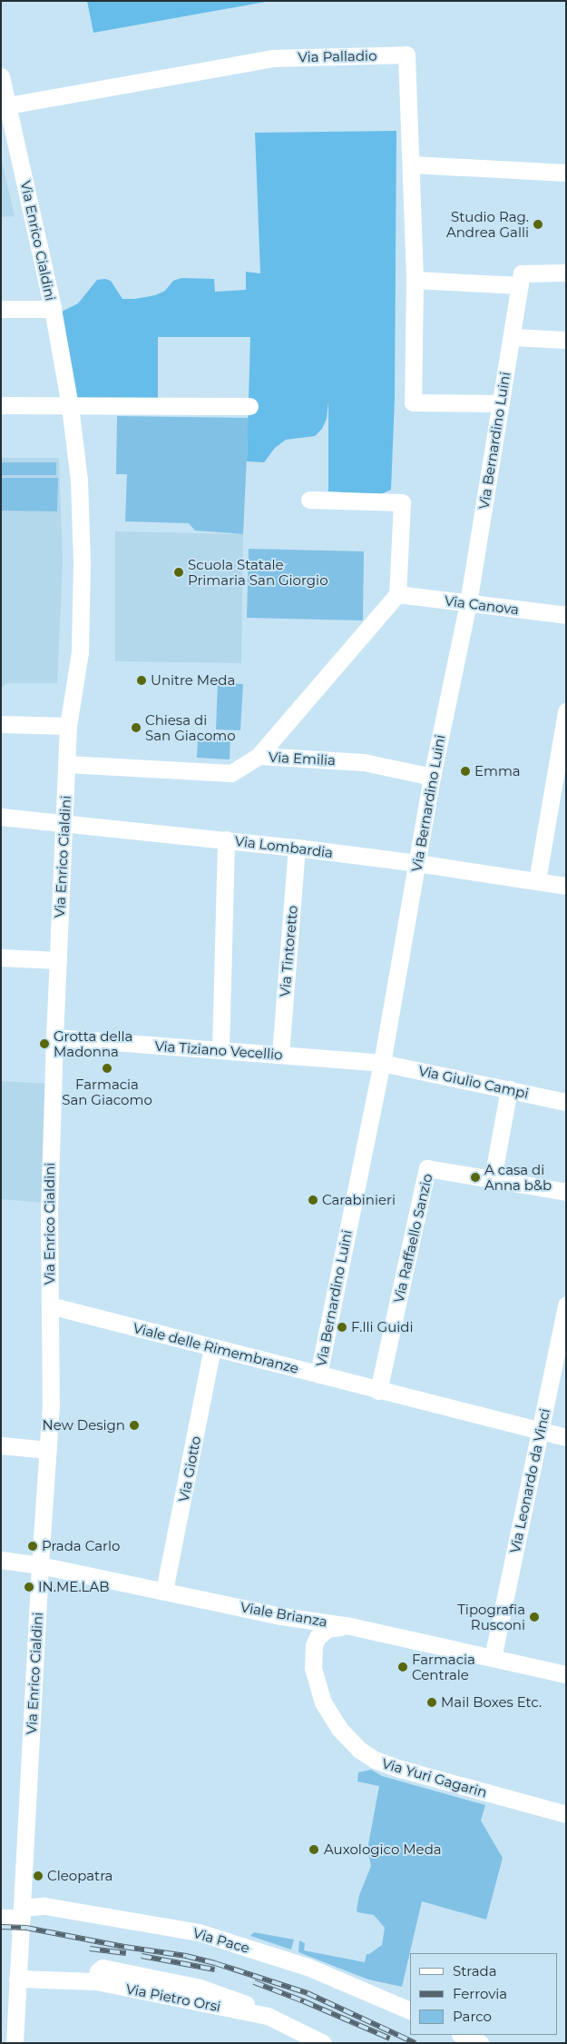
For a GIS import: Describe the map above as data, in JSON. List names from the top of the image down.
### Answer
{
  "streets": {
    "street": [
      "Via Palladio",
      "Via Enrico Cialdini",
      "Via Bernardino Luini",
      "Via Canova",
      "Via Emilia",
      "Via Lombardia",
      "Via Tintoretto",
      "Via Tiziano Vecellio",
      "Via Giulio Campi",
      "Via Raffaello Sanzio",
      "Viale delle Rimembranze",
      "Via Giotto",
      "Via Leonardo da Vinci",
      "Viale Brianza",
      "Via Yuri Gagarin",
      "Via Pace",
      "Via Pietro Orsi"
    ]
  },
  "crossings": [
    ["Via Palladio", "Via Enrico Cialdini"],
    ["Via Enrico Cialdini", "Via Emilia"],
    ["Via Enrico Cialdini", "Via Lombardia"],
    ["Via Enrico Cialdini", "Via Tiziano Vecellio"],
    ["Via Enrico Cialdini", "Viale delle Rimembranze"],
    ["Via Enrico Cialdini", "Viale Brianza"],
    ["Via Enrico Cialdini", "Via Pace"],
    ["Via Enrico Cialdini", "Via Pietro Orsi"],
    ["Via Bernardino Luini", "Via Canova"],
    ["Via Bernardino Luini", "Via Emilia"],
    ["Via Bernardino Luini", "Via Lombardia"],
    ["Via Bernardino Luini", "Via Tiziano Vecellio"],
    ["Via Bernardino Luini", "Via Giulio Campi"],
    ["Via Bernardino Luini", "Viale delle Rimembranze"],
    ["Via Lombardia", "Via Tintoretto"],
    ["Via Tintoretto", "Via Tiziano Vecellio"],
    ["Via Tiziano Vecellio", "Via Giulio Campi"],
    ["Via Raffaello Sanzio", "Viale delle Rimembranze"],
    ["Viale delle Rimembranze", "Via Giotto"],
    ["Viale delle Rimembranze", "Via Leonardo da Vinci"],
    ["Via Giotto", "Viale Brianza"],
    ["Via Leonardo da Vinci", "Viale Brianza"],
    ["Viale Brianza", "Via Yuri Gagarin"]
  ],
  "places": [
    "Studio Rag. Andrea Galli",
    "Scuola Statale Primaria San Giorgio",
    "Unitre Meda",
    "Chiesa di San Giacomo",
    "Emma",
    "Grotta della Madonna",
    "Farmacia San Giacomo",
    "A casa di Anna b&b",
    "Carabinieri",
    "F.lli Guidi",
    "New Design",
    "Prada Carlo",
    "IN.ME.LAB",
    "Tipografia Rusconi",
    "Farmacia Centrale",
    "Mail Boxes Etc.",
    "Auxologico Meda",
    "Cleopatra"
  ],
  "legend": ["Strada", "Ferrovia", "Parco"]
}
